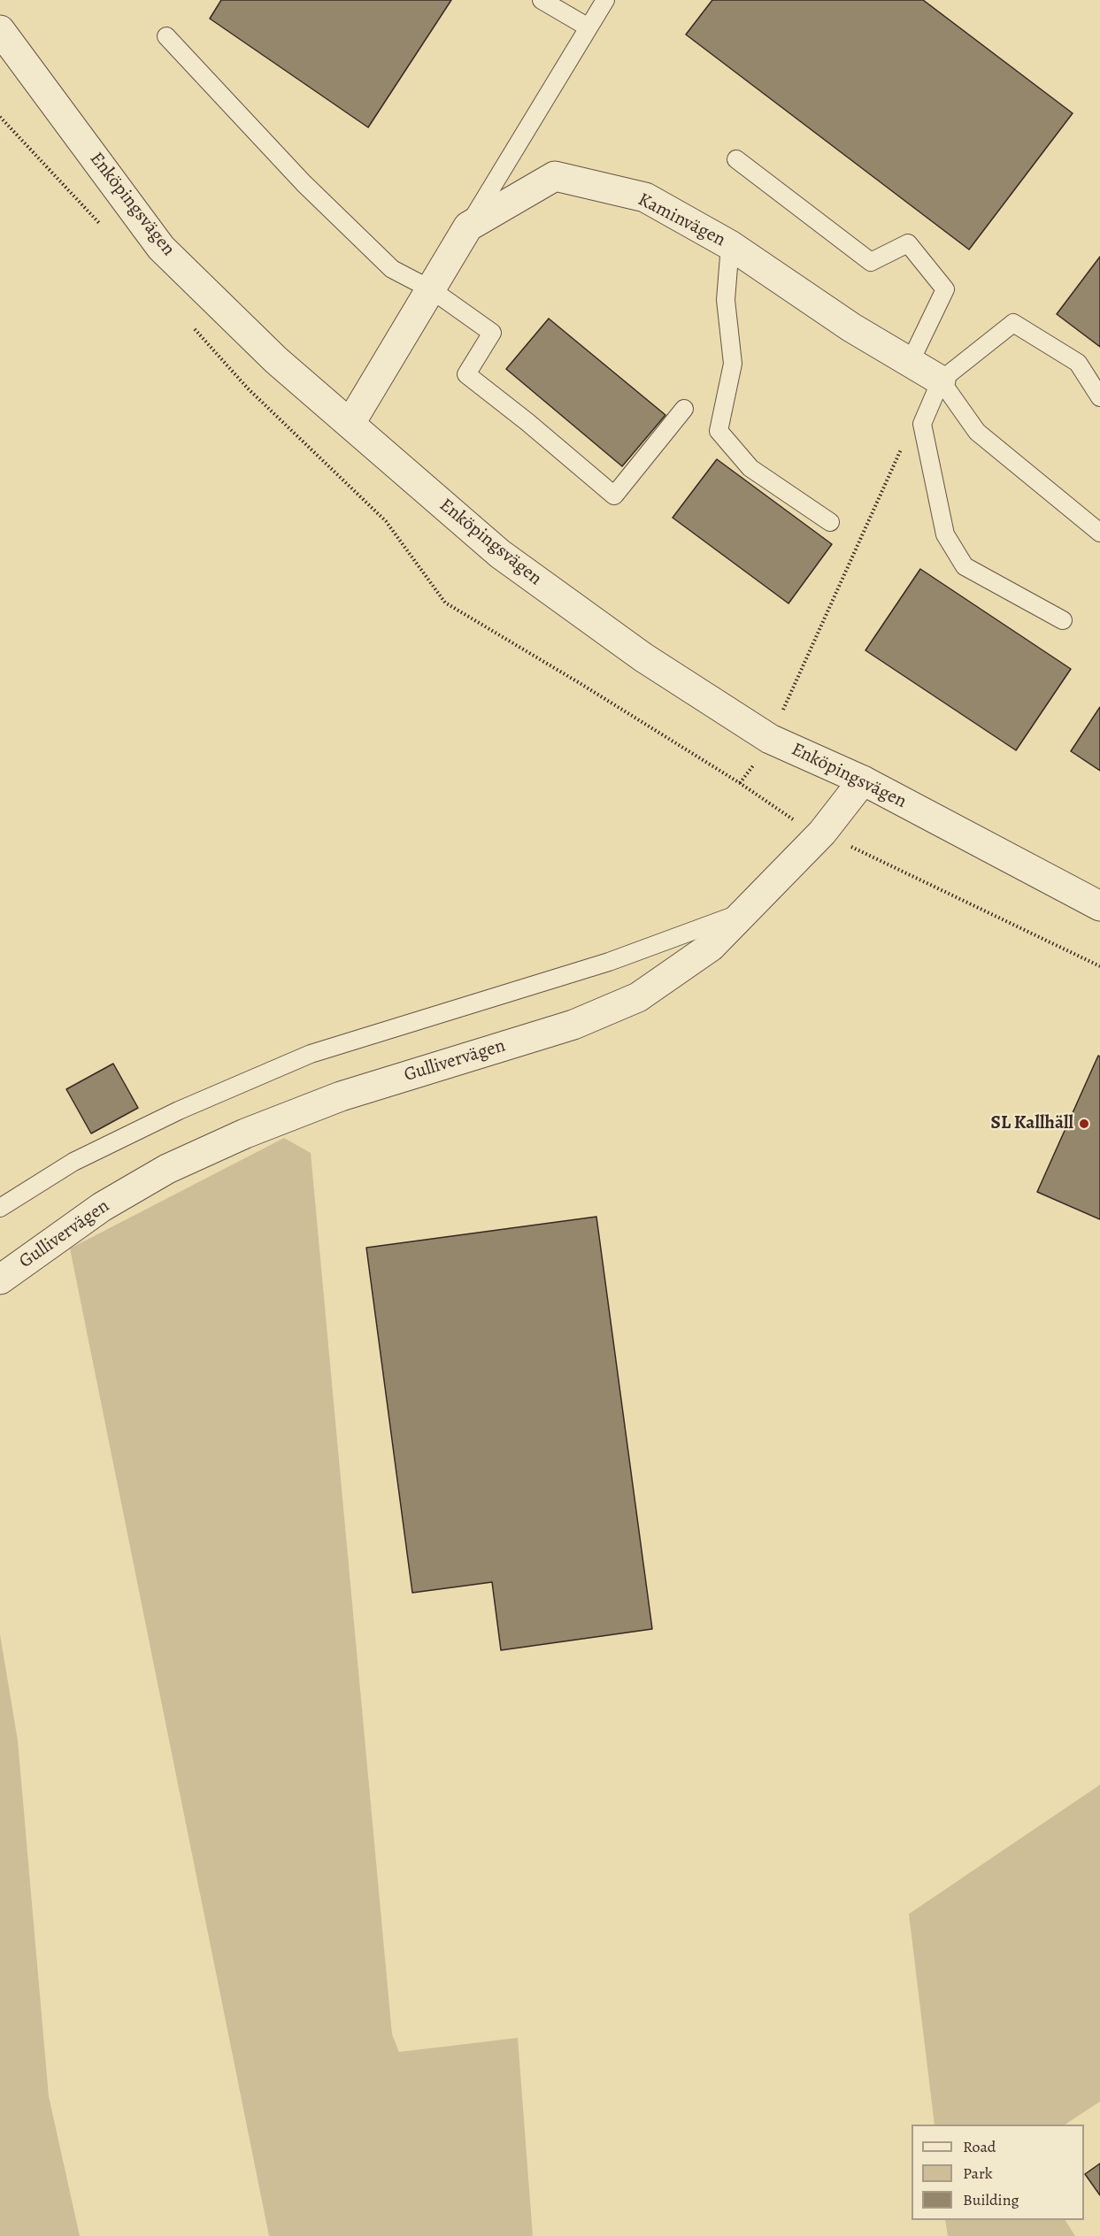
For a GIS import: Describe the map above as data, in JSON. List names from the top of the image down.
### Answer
{
  "streets": {
    "street": ["Enköpingsvägen", "Kaminvägen", "Gullivervägen"]
  },
  "crossings": [
    ["Enköpingsvägen", "Kaminvägen"],
    ["Enköpingsvägen", "Gullivervägen"]
  ],
  "places": ["SL Kallhäll"],
  "legend": ["Road", "Park", "Building"]
}
